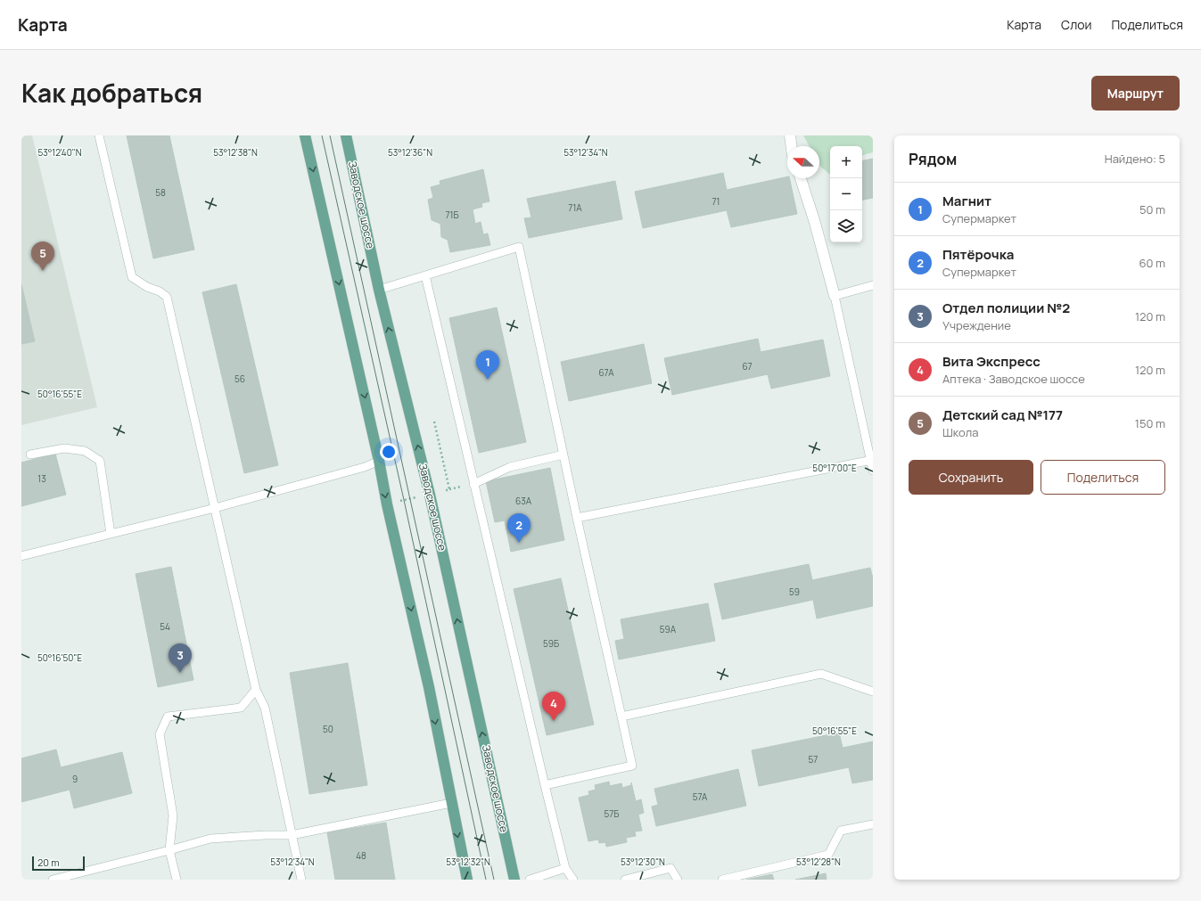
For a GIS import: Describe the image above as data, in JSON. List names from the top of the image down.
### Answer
{
  "streets": {
    "main road": ["Заводское шоссе"]
  },
  "house_numbers": [
    "58",
    "71",
    "71А",
    "71Б",
    "67",
    "67А",
    "56",
    "13",
    "63А",
    "59",
    "54",
    "59А",
    "59Б",
    "50",
    "57",
    "9",
    "57А",
    "57Б",
    "48"
  ],
  "scale_bar": "20 m",
  "north": "left",
  "page": {
    "header": "Карта",
    "nav": ["Карта", "Слои", "Поделиться"],
    "title": "Как добраться",
    "buttons": [
      "Маршрут",
      ["Сохранить", "Поделиться"]
    ],
    "heading": ["Рядом", "Найдено: 5"],
    "map_buttons": ["+", "−"],
    "list": [
      {
        "mark": "1",
        "name": "Магнит",
        "note": "Супермаркет",
        "value": "50 m"
      },
      {
        "mark": "2",
        "name": "Пятёрочка",
        "note": "Супермаркет",
        "value": "60 m"
      },
      {
        "mark": "3",
        "name": "Отдел полиции №2",
        "note": "Учреждение",
        "value": "120 m"
      },
      {
        "mark": "4",
        "name": "Вита Экспресс",
        "note": "Аптека · Заводское шоссе",
        "value": "120 m"
      },
      {
        "mark": "5",
        "name": "Детский сад №177",
        "note": "Школа",
        "value": "150 m"
      }
    ],
    "pins": [
      "5",
      "1",
      "2",
      "3",
      "4"
    ],
    "scale": "20 m"
  },
  "coordinates": [
    "53°12'40\"N",
    "53°12'38\"N",
    "53°12'36\"N",
    "53°12'34\"N",
    "50°16'55\"E",
    "50°17'00\"E",
    "50°16'50\"E",
    "53°12'32\"N",
    "53°12'30\"N",
    "53°12'28\"N"
  ]
}
